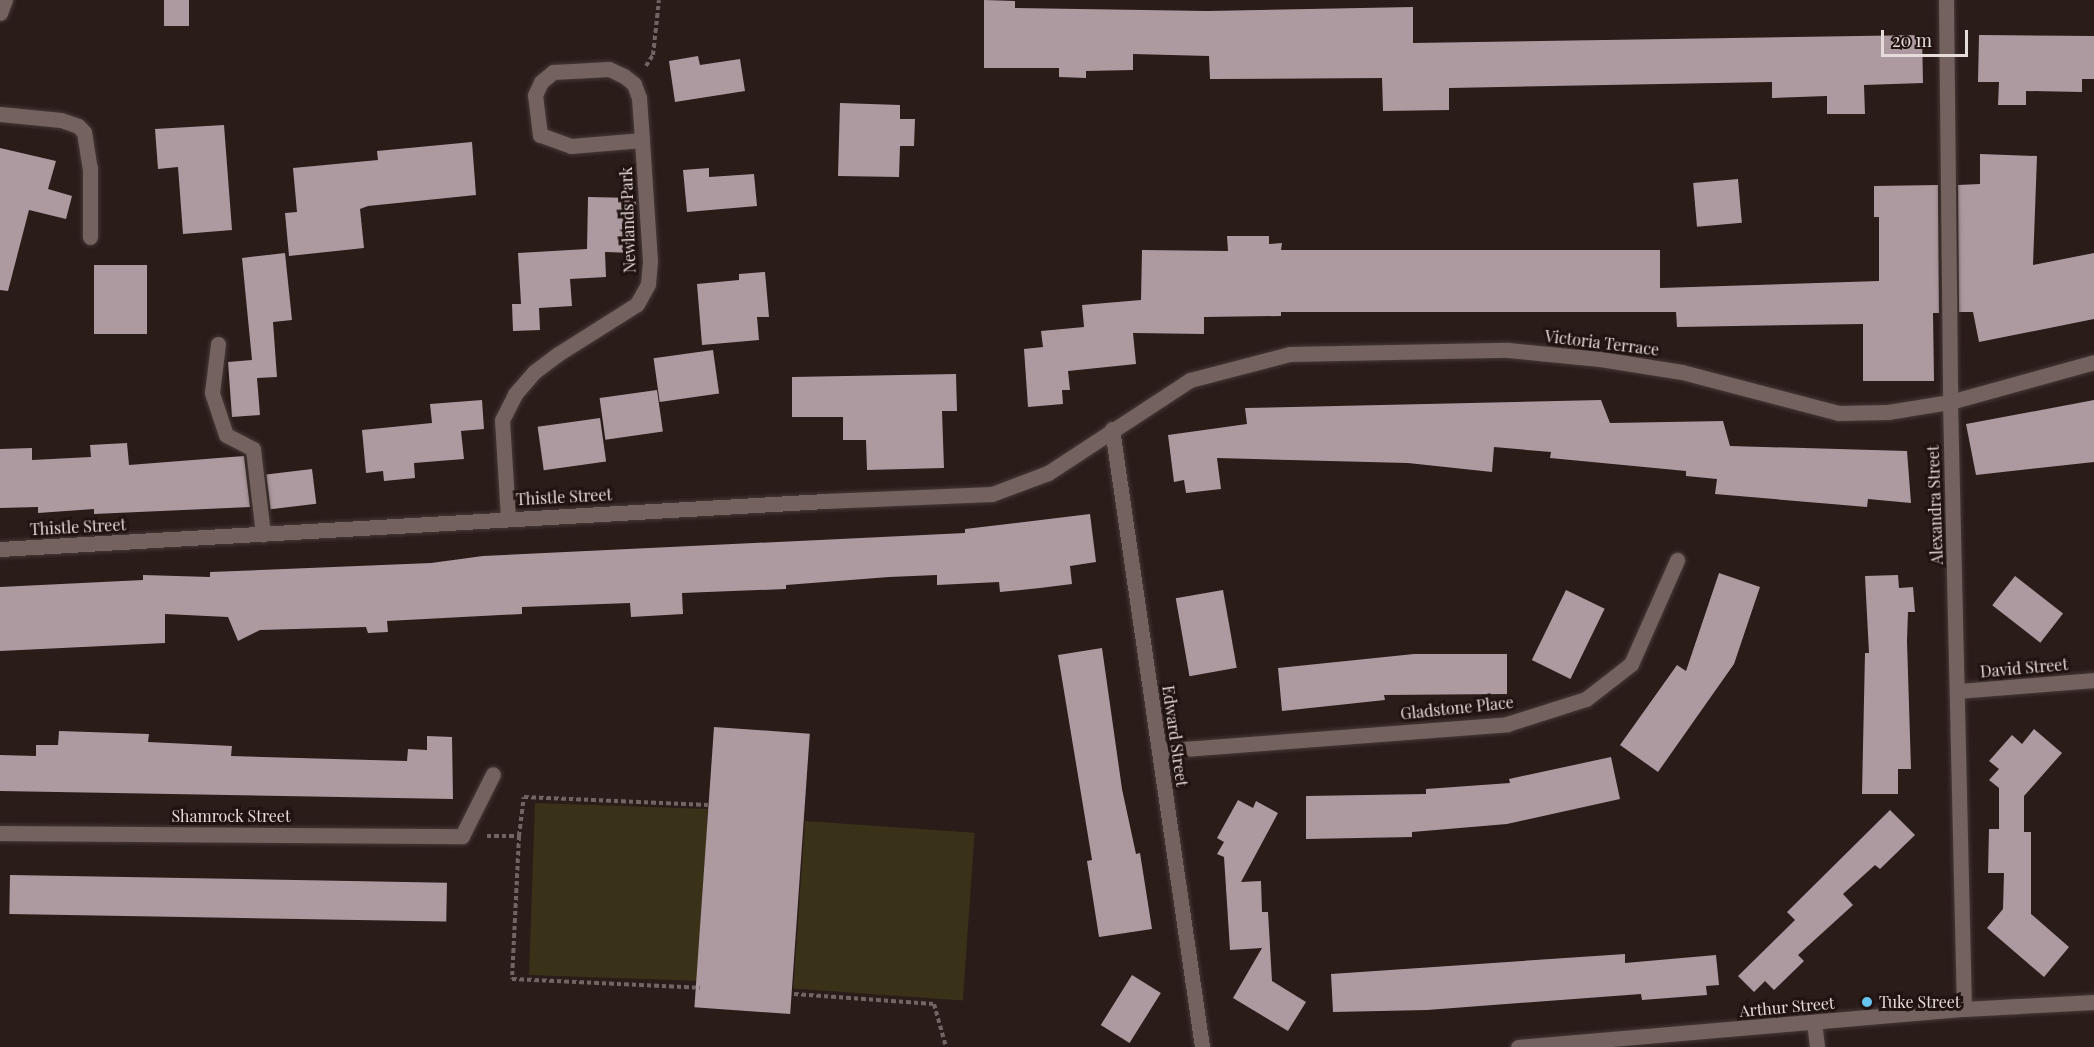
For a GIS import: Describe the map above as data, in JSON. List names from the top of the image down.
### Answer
{
  "streets": {
    "street": [
      "Newlands Park",
      "Victoria Terrace",
      "Thistle Street",
      "Alexandra Street",
      "David Street",
      "Gladstone Place",
      "Edward Street",
      "Shamrock Street",
      "Arthur Street"
    ]
  },
  "crossings": [
    ["Newlands Park", "Thistle Street"],
    ["Victoria Terrace", "Thistle Street"],
    ["Victoria Terrace", "Alexandra Street"],
    ["Victoria Terrace", "Edward Street"],
    ["Thistle Street", "Edward Street"],
    ["Alexandra Street", "David Street"],
    ["Alexandra Street", "Arthur Street"],
    ["Gladstone Place", "Edward Street"]
  ],
  "places": ["Tuke Street"],
  "scale_bar": "20 m"
}
